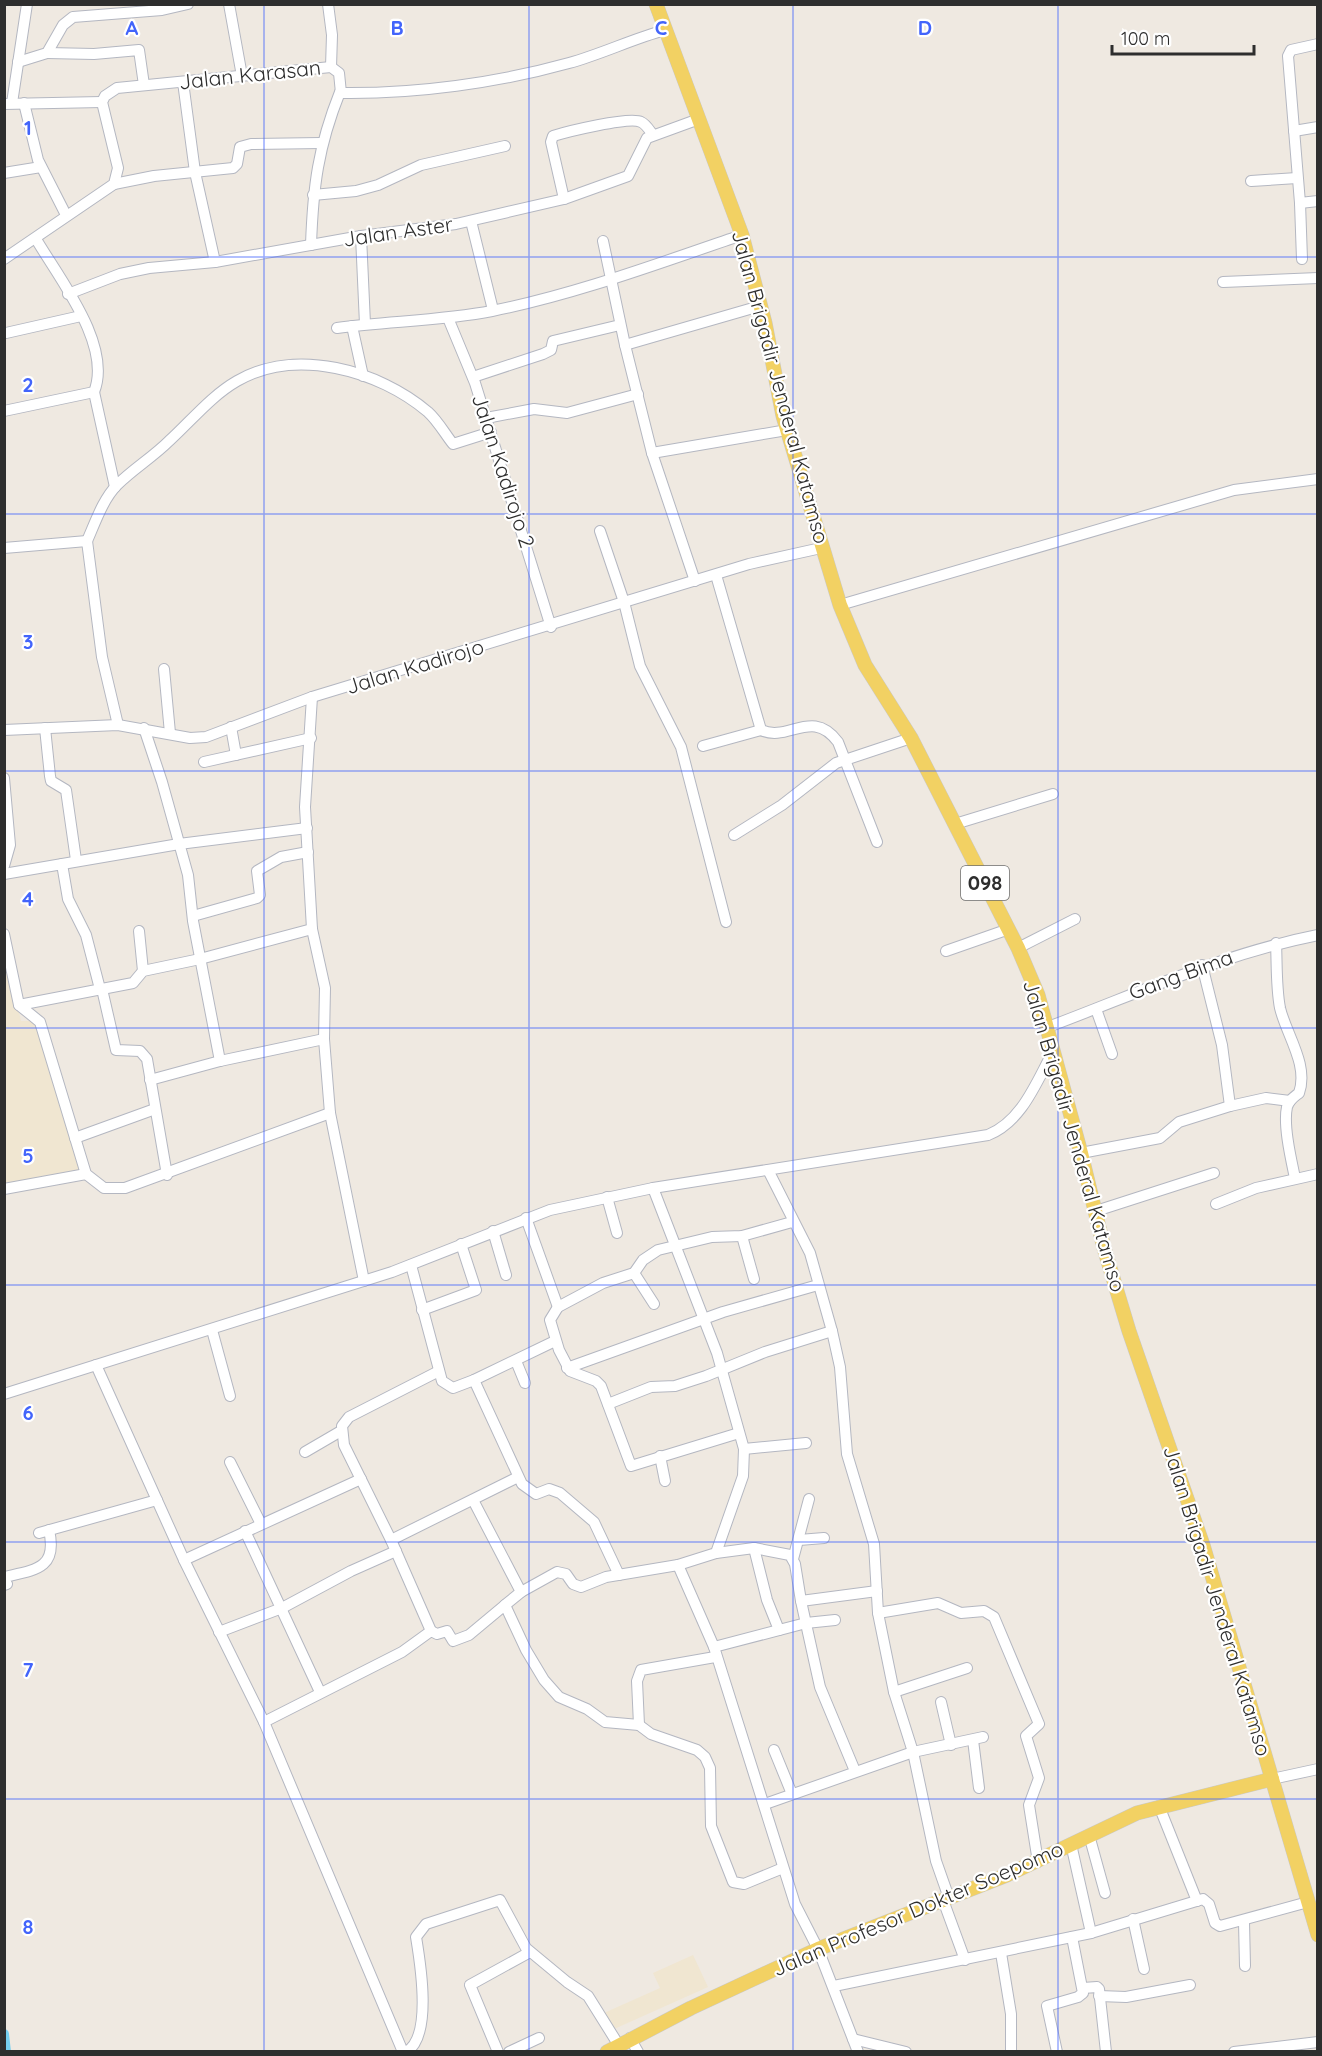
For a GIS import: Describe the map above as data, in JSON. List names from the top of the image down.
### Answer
{
  "streets": {
    "main road": ["Jalan Brigadir Jenderal Katamso", "098", "Jalan Profesor Dokter Soepomo"],
    "street": [
      "Jalan Karasan",
      "Jalan Aster",
      "Jalan Kadirojo 2",
      "Jalan Kadirojo",
      "Gang Bima"
    ]
  },
  "crossings": [
    ["Jalan Karasan", "Jalan Brigadir Jenderal Katamso"],
    ["Jalan Brigadir Jenderal Katamso", "Jalan Kadirojo"],
    ["Jalan Brigadir Jenderal Katamso", "098"],
    ["Jalan Brigadir Jenderal Katamso", "Gang Bima"],
    ["Jalan Brigadir Jenderal Katamso", "Jalan Profesor Dokter Soepomo"],
    ["Jalan Kadirojo 2", "Jalan Kadirojo"],
    ["098", "Jalan Profesor Dokter Soepomo"]
  ],
  "scale_bar": "100 m",
  "grid": {
    "columns": [
      "A",
      "B",
      "C",
      "D"
    ],
    "rows": [
      "1",
      "2",
      "3",
      "4",
      "5",
      "6",
      "7",
      "8"
    ]
  }
}
